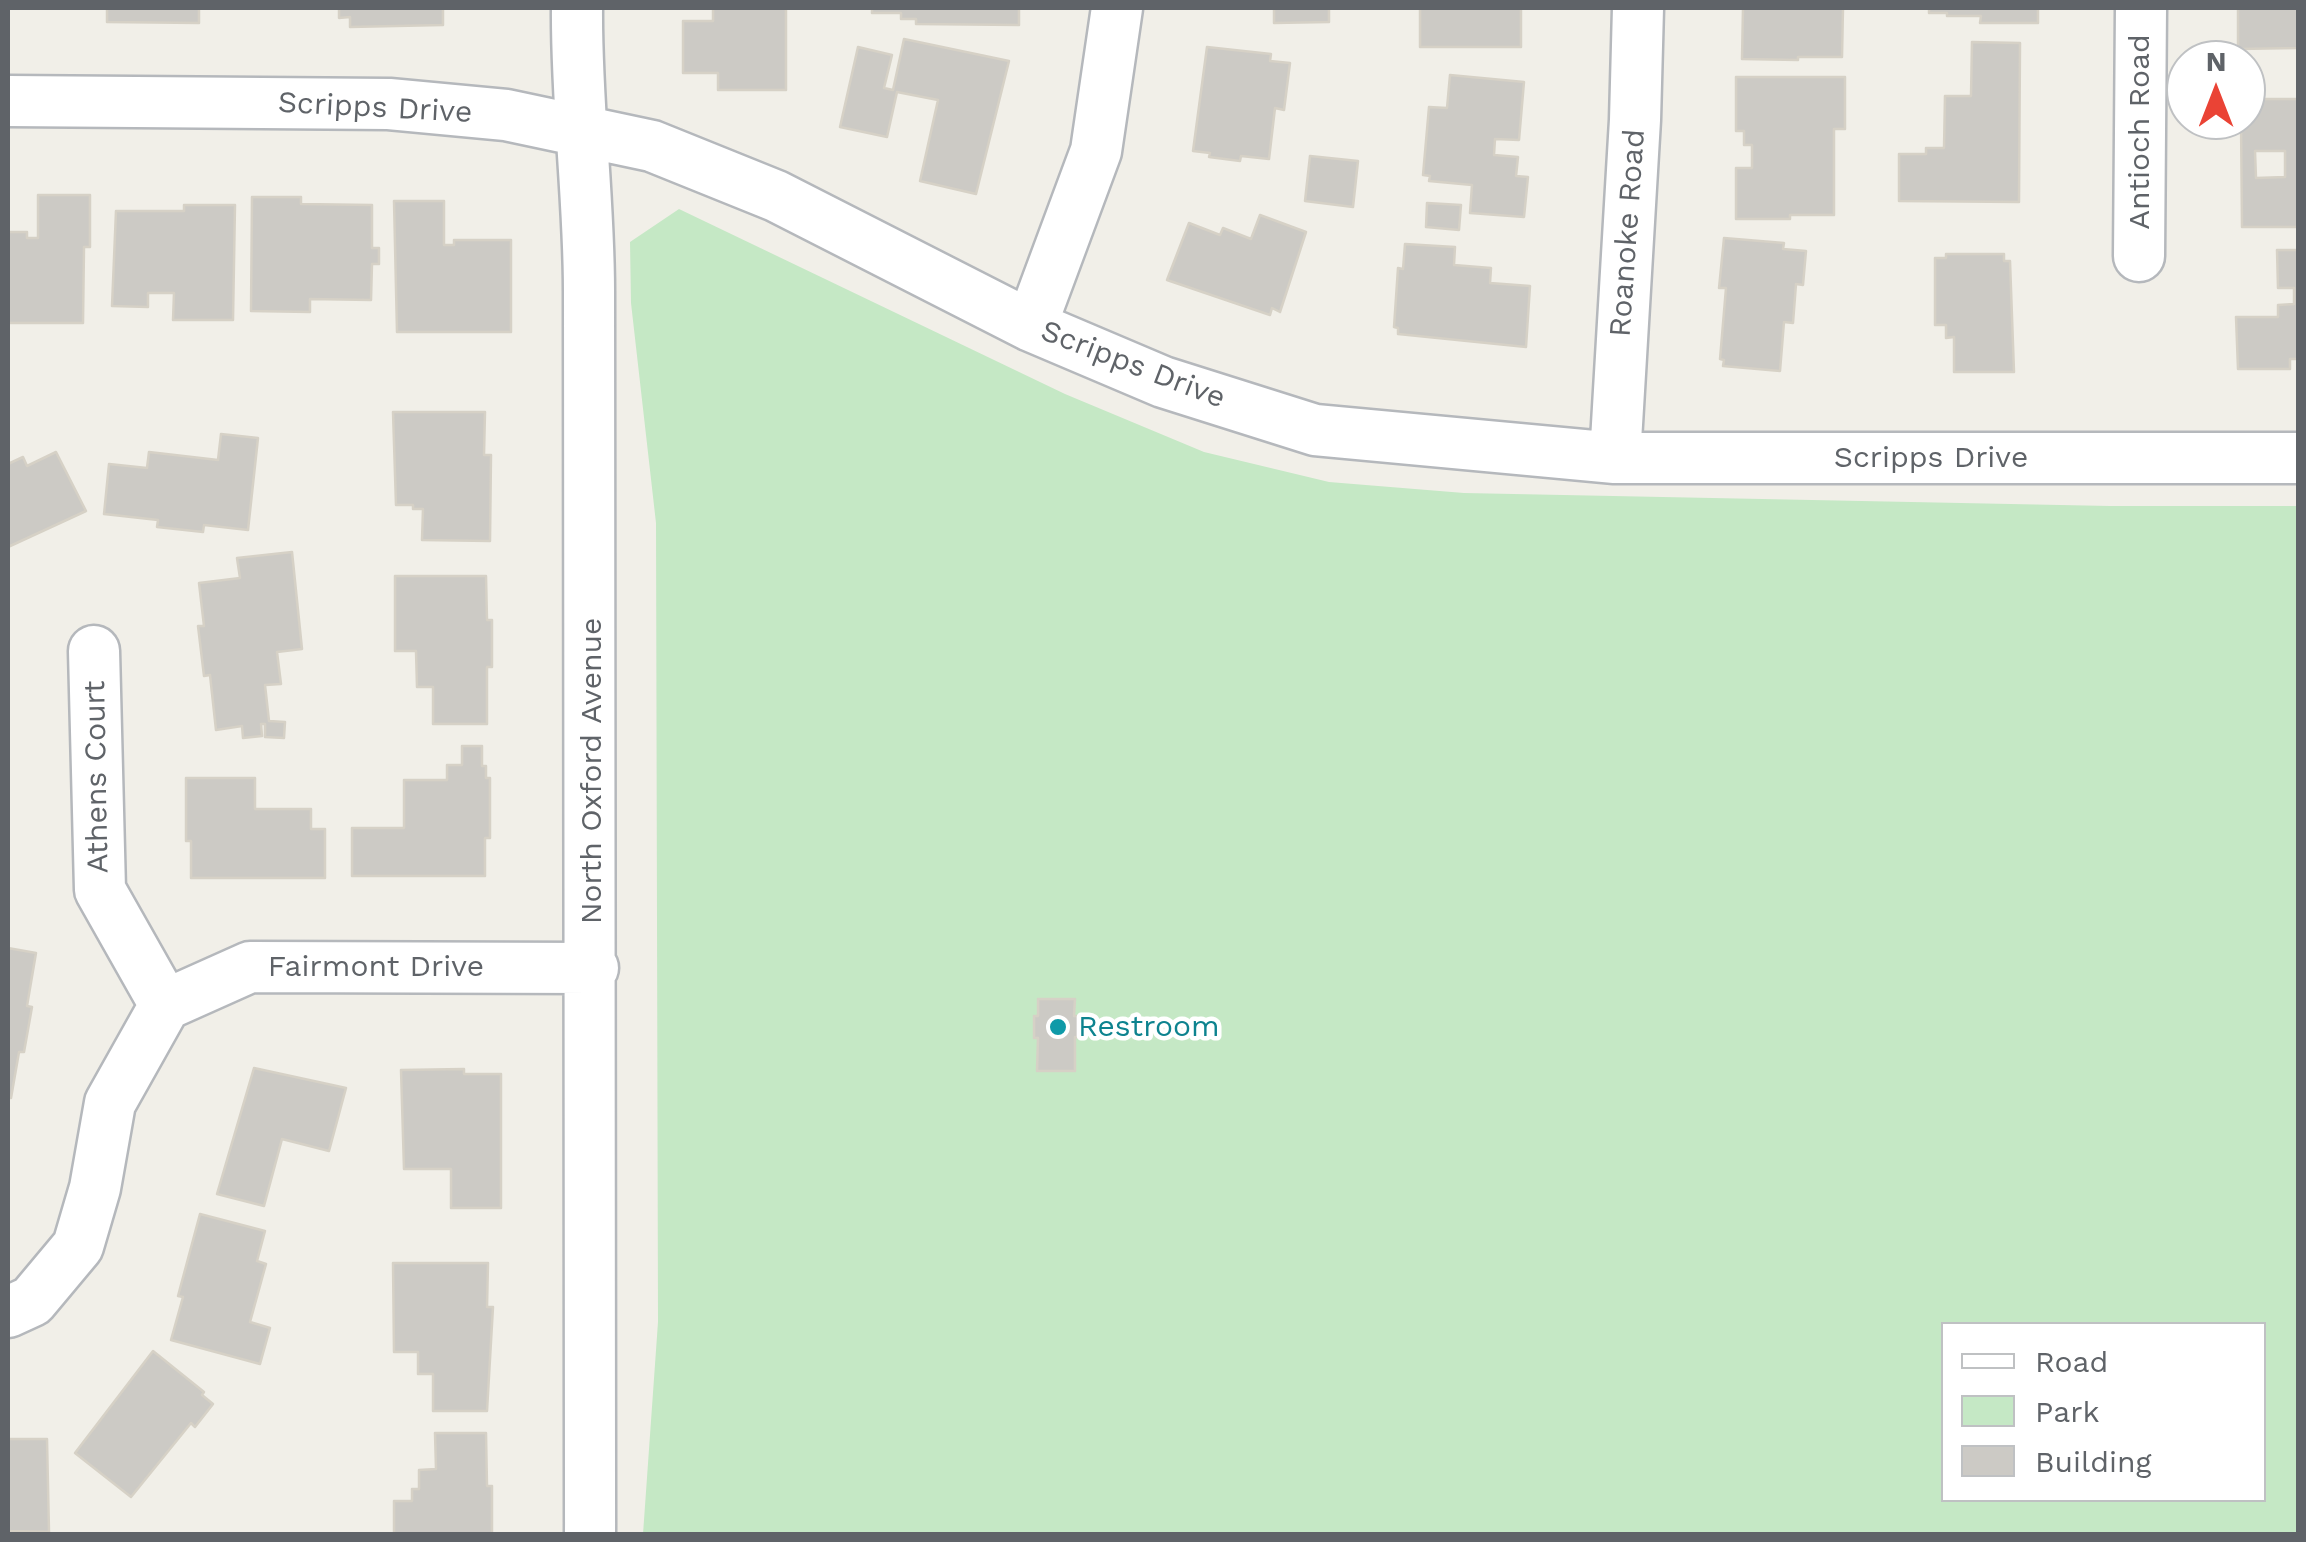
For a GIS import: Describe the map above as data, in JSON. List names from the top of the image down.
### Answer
{
  "streets": {
    "street": [
      "Scripps Drive",
      "Antioch Road",
      "Roanoke Road",
      "North Oxford Avenue",
      "Athens Court",
      "Fairmont Drive"
    ]
  },
  "crossings": [
    ["Scripps Drive", "Roanoke Road"],
    ["Scripps Drive", "North Oxford Avenue"],
    ["North Oxford Avenue", "Fairmont Drive"],
    ["Athens Court", "Fairmont Drive"]
  ],
  "places": ["Restroom"],
  "legend": ["Road", "Park", "Building"],
  "north": "top"
}
